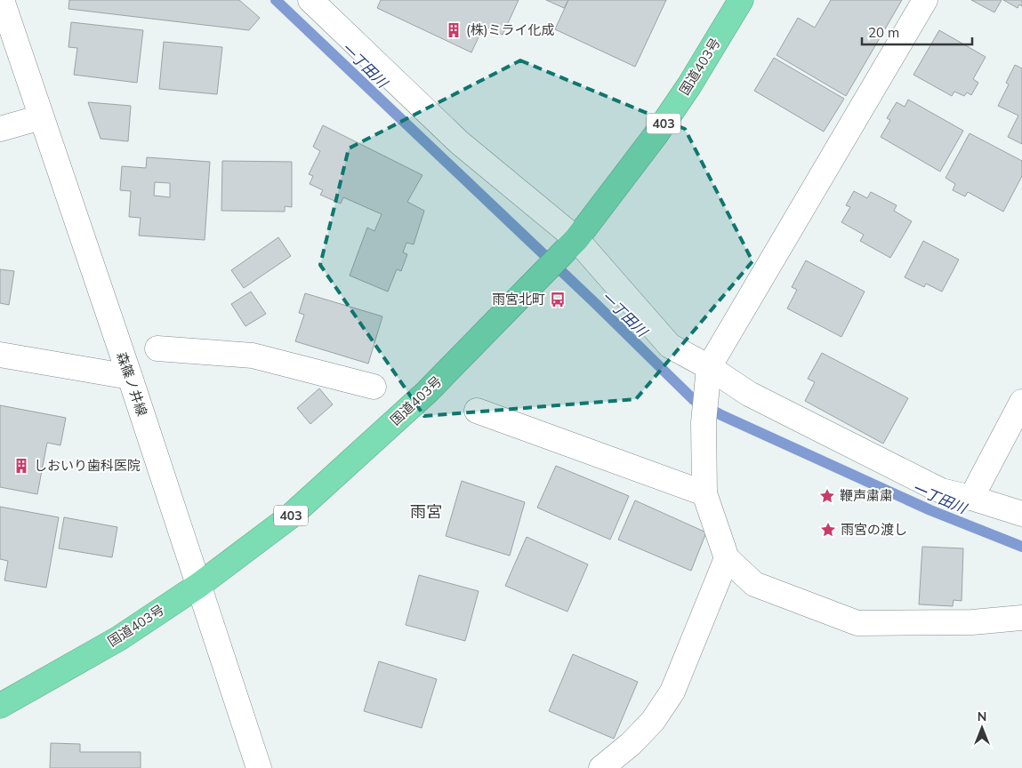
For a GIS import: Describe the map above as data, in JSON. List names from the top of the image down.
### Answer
{
  "streets": {
    "highway": ["国道403号", "403"],
    "street": ["森篠ノ井線"]
  },
  "crossings": [
    ["国道403号", "森篠ノ井線"]
  ],
  "districts": ["雨宮"],
  "water": ["一丁田川"],
  "places": {
    "building": ["(株)ミライ化成", "しおいり歯科医院"],
    "bus stop": ["雨宮北町"],
    "place": ["鞭声粛粛", "雨宮の渡し"]
  },
  "scale_bar": "20 m",
  "north": "top"
}
